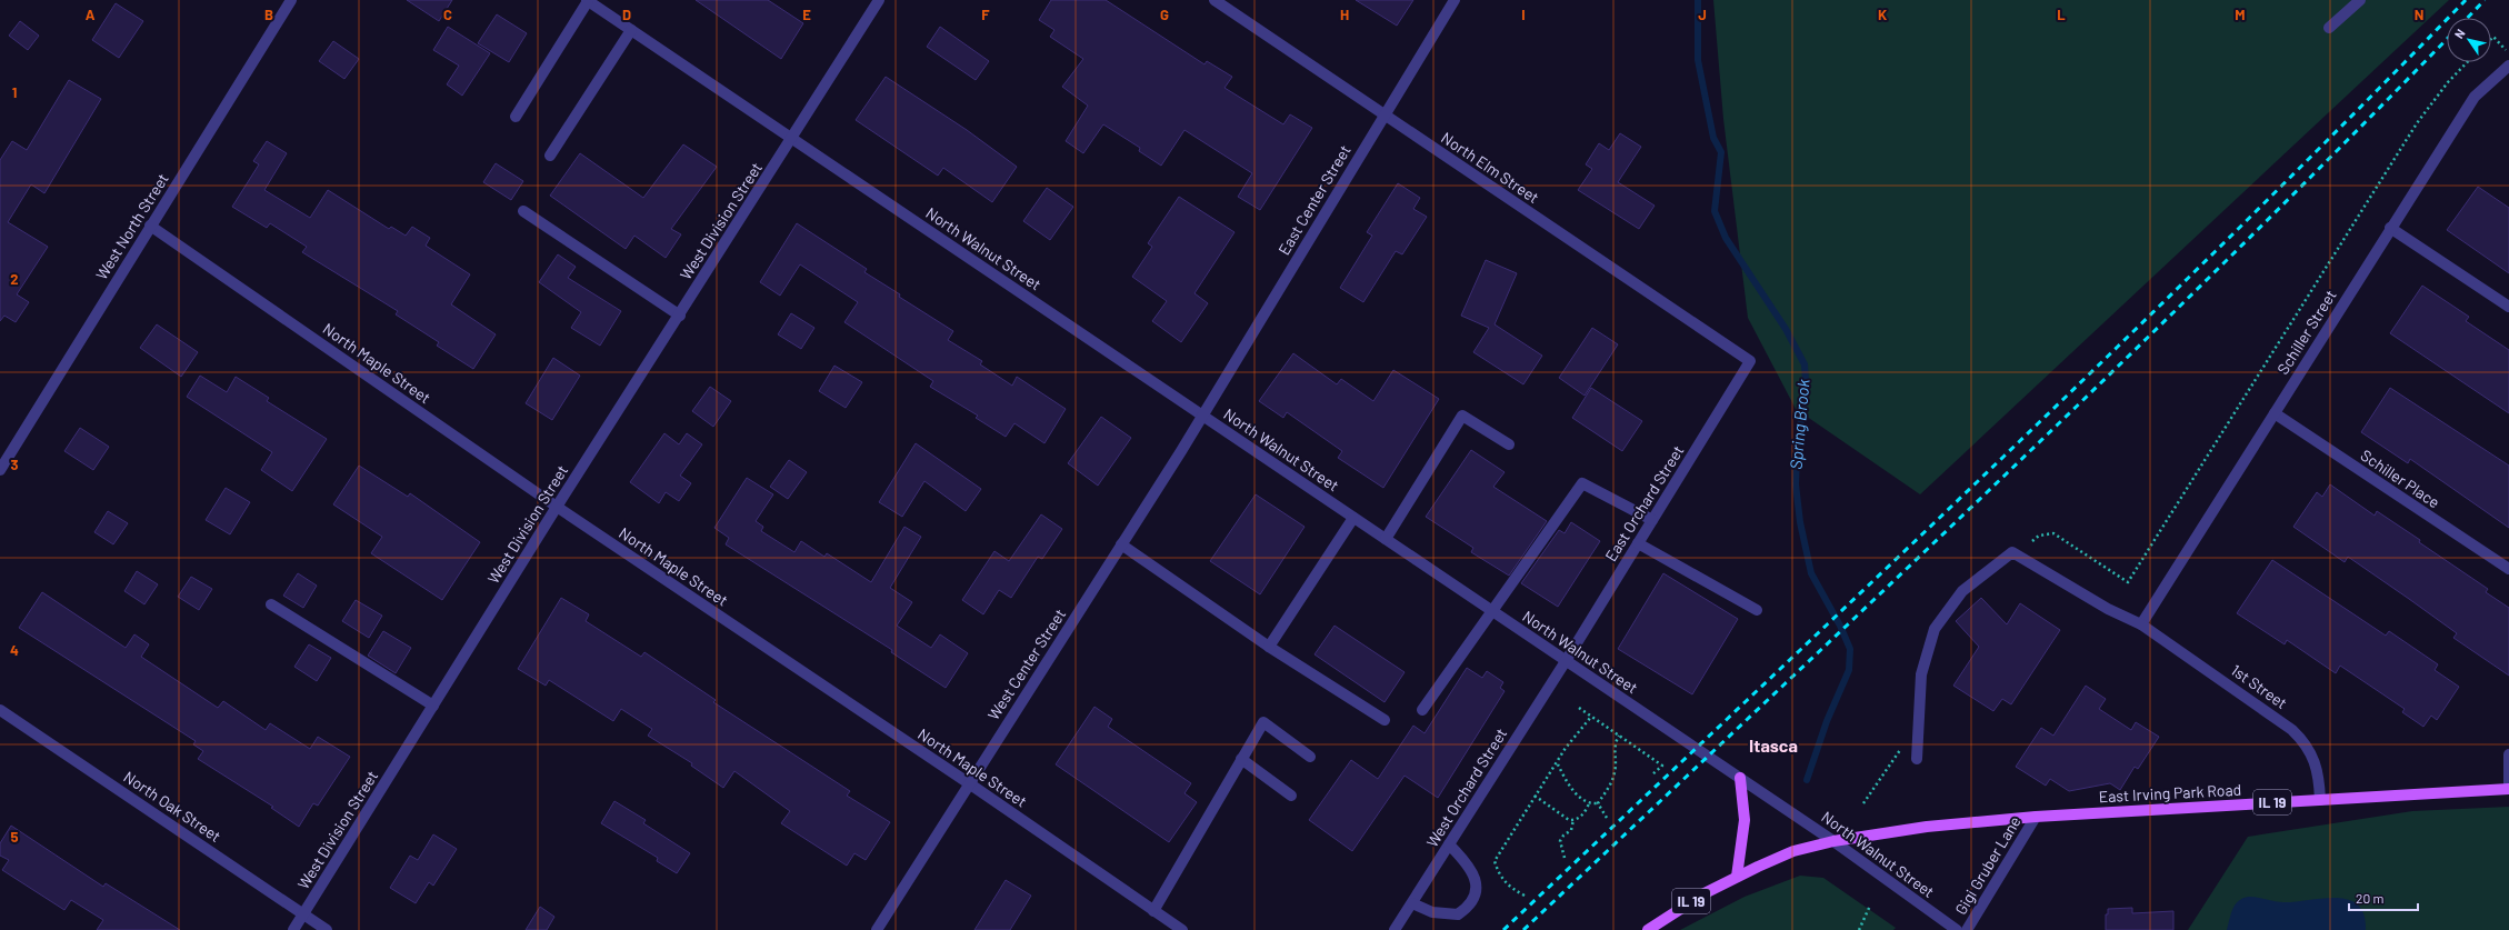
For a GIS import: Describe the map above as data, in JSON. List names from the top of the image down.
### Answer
{
  "streets": {
    "main road": ["East Irving Park Road", "IL 19"],
    "street": [
      "North Elm Street",
      "East Center Street",
      "West Division Street",
      "West North Street",
      "North Walnut Street",
      "Schiller Street",
      "North Maple Street",
      "Schiller Place",
      "East Orchard Street",
      "West Center Street",
      "1st Street",
      "West Orchard Street",
      "North Oak Street",
      "Gigi Gruber Lane"
    ]
  },
  "crossings": [
    ["North Elm Street", "East Center Street"],
    ["North Elm Street", "East Orchard Street"],
    ["East Center Street", "North Walnut Street"],
    ["East Center Street", "West Center Street"],
    ["West Division Street", "North Walnut Street"],
    ["West Division Street", "North Maple Street"],
    ["West Division Street", "North Oak Street"],
    ["West North Street", "North Maple Street"],
    ["North Walnut Street", "East Orchard Street"],
    ["North Walnut Street", "West Center Street"],
    ["North Walnut Street", "West Orchard Street"],
    ["North Walnut Street", "East Irving Park Road"],
    ["North Walnut Street", "IL 19"],
    ["Schiller Street", "Schiller Place"],
    ["Schiller Street", "1st Street"],
    ["North Maple Street", "West Center Street"],
    ["East Orchard Street", "West Orchard Street"],
    ["1st Street", "East Irving Park Road"],
    ["East Irving Park Road", "IL 19"],
    ["East Irving Park Road", "Gigi Gruber Lane"]
  ],
  "districts": ["Itasca"],
  "water": ["Spring Brook"],
  "scale_bar": "20 m",
  "north": "top left",
  "grid": {
    "columns": [
      "A",
      "B",
      "C",
      "D",
      "E",
      "F",
      "G",
      "H",
      "I",
      "J",
      "K",
      "L",
      "M",
      "N"
    ],
    "rows": [
      "1",
      "2",
      "3",
      "4",
      "5"
    ]
  }
}
